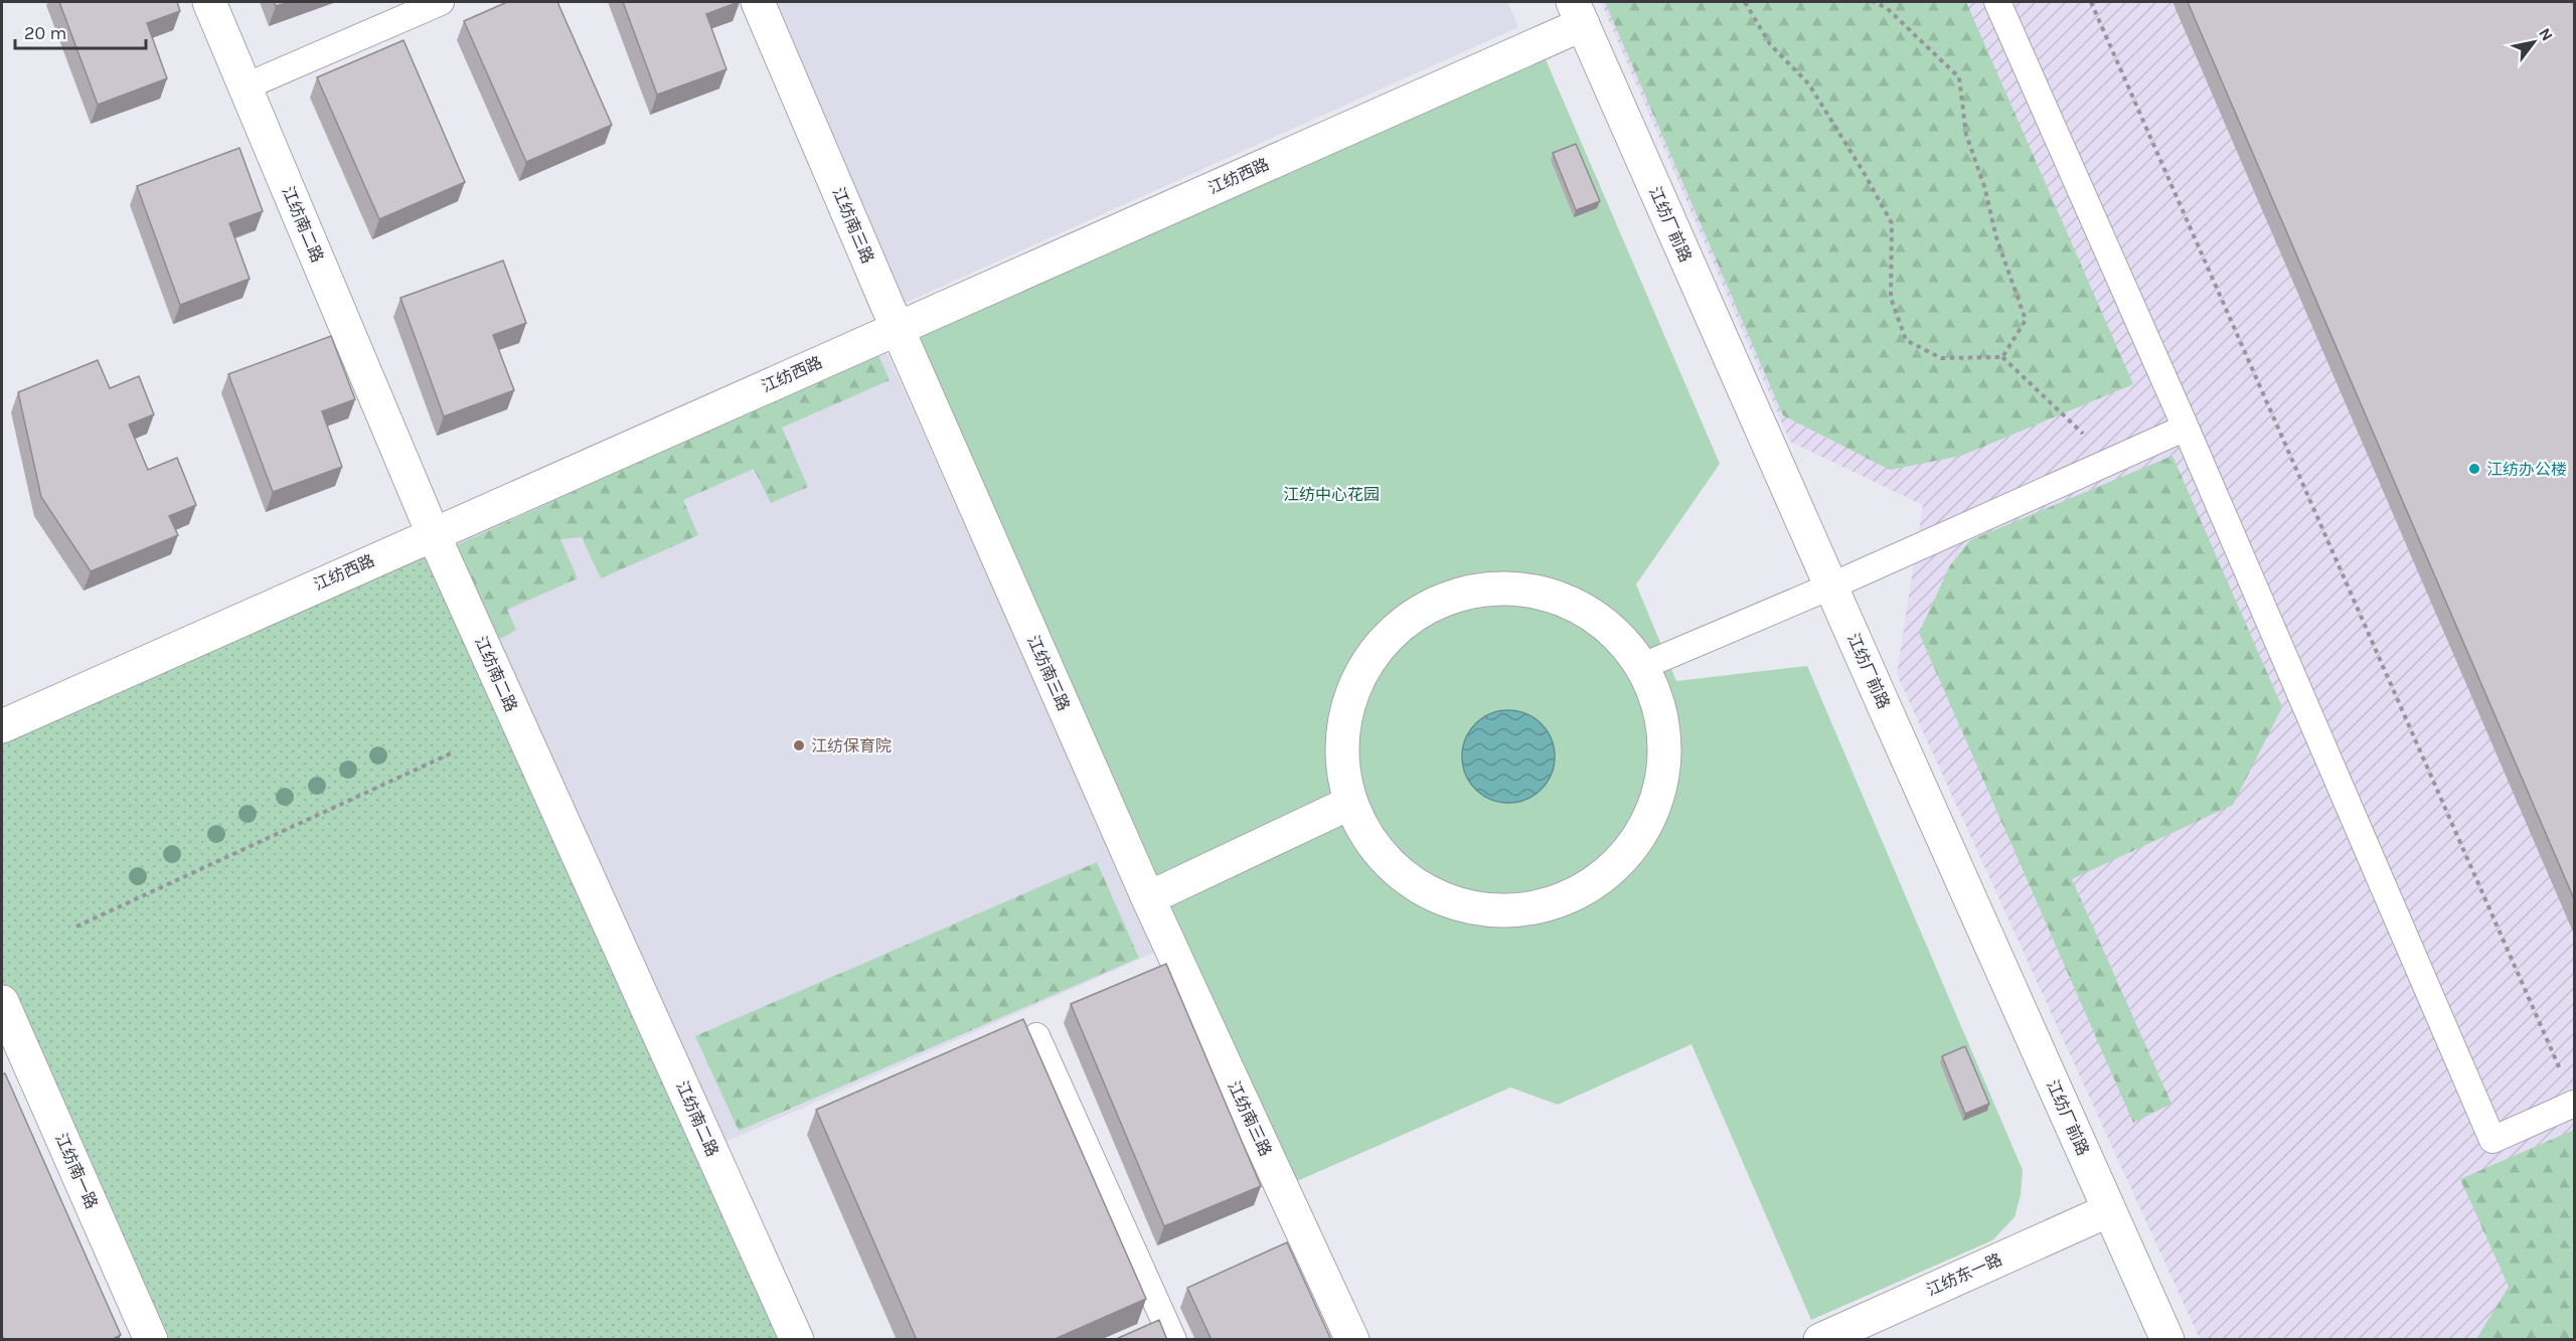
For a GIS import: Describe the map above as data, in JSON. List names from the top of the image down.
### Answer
{
  "streets": {
    "street": [
      "江纺西路",
      "江纺南二路",
      "江纺厂前路",
      "江纺南三路",
      "江纺南一路",
      "江纺东一路"
    ]
  },
  "crossings": [
    ["江纺西路", "江纺南二路"],
    ["江纺西路", "江纺厂前路"],
    ["江纺西路", "江纺南三路"],
    ["江纺厂前路", "江纺东一路"]
  ],
  "parks": ["江纺中心花园"],
  "places": ["江纺办公楼", "江纺保育院"],
  "scale_bar": "20 m",
  "north": "top right"
}
